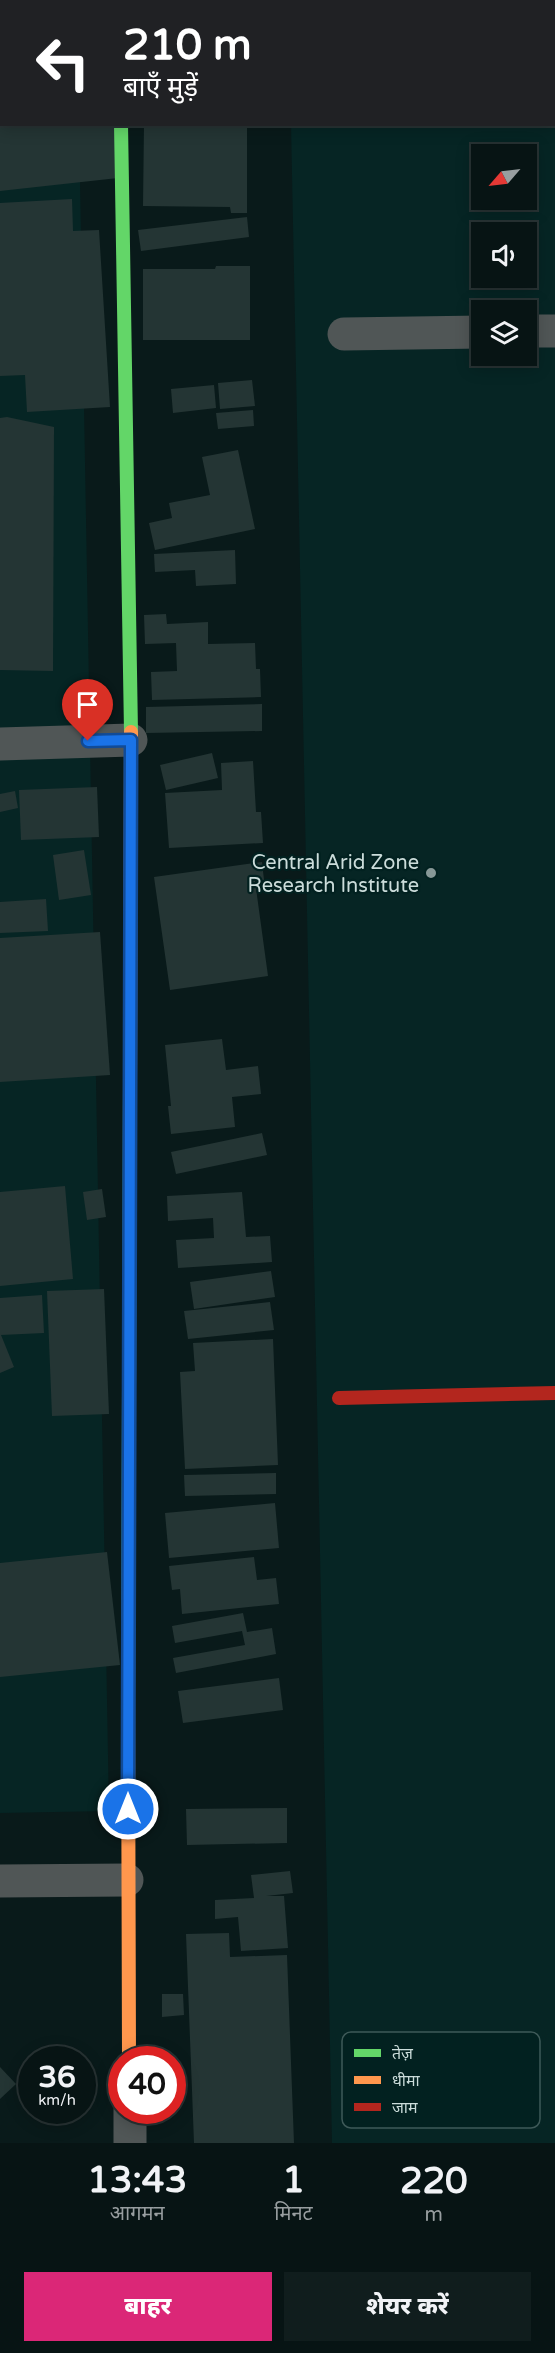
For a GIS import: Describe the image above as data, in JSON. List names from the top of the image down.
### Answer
{
  "places": ["Central Arid Zone Research Institute"],
  "legend": ["तेज़", "धीमा", "जाम"],
  "north": "bottom left",
  "page": {
    "turn": ["210 m", "बाएँ मुड़ें"],
    "speed": "36 km/h",
    "limit": "40",
    "eta": [
      "13:43",
      "आगमन",
      "1",
      "मिनट",
      "220",
      "m"
    ],
    "buttons": ["बाहर", "शेयर करें"]
  }
}
